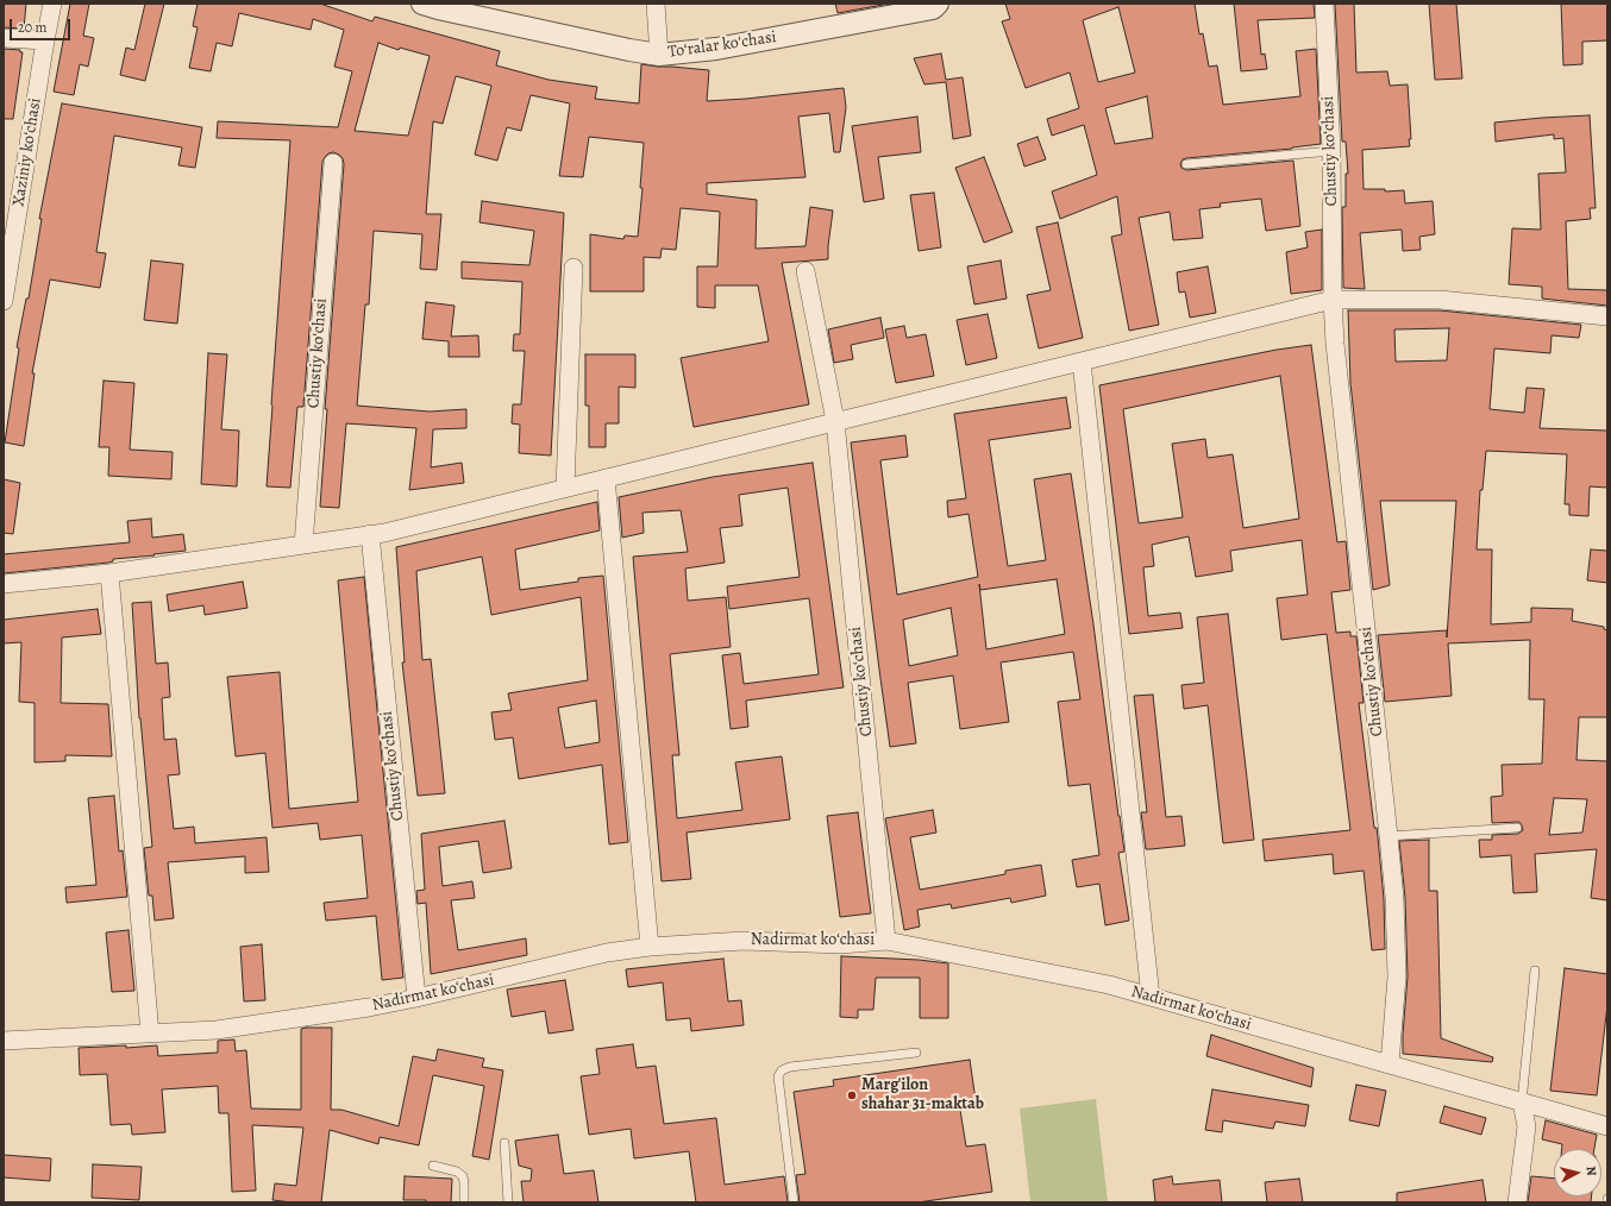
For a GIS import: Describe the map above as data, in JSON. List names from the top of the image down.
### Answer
{
  "streets": {
    "street": [
      "Toʻralar koʻchasi",
      "Chustiy koʻchasi",
      "Xaziniy koʻchasi",
      "Nadirmat koʻchasi"
    ]
  },
  "crossings": [
    ["Chustiy koʻchasi", "Nadirmat koʻchasi"]
  ],
  "places": ["Marg'ilon shahar 31-maktab"],
  "scale_bar": "20 m",
  "north": "right"
}
